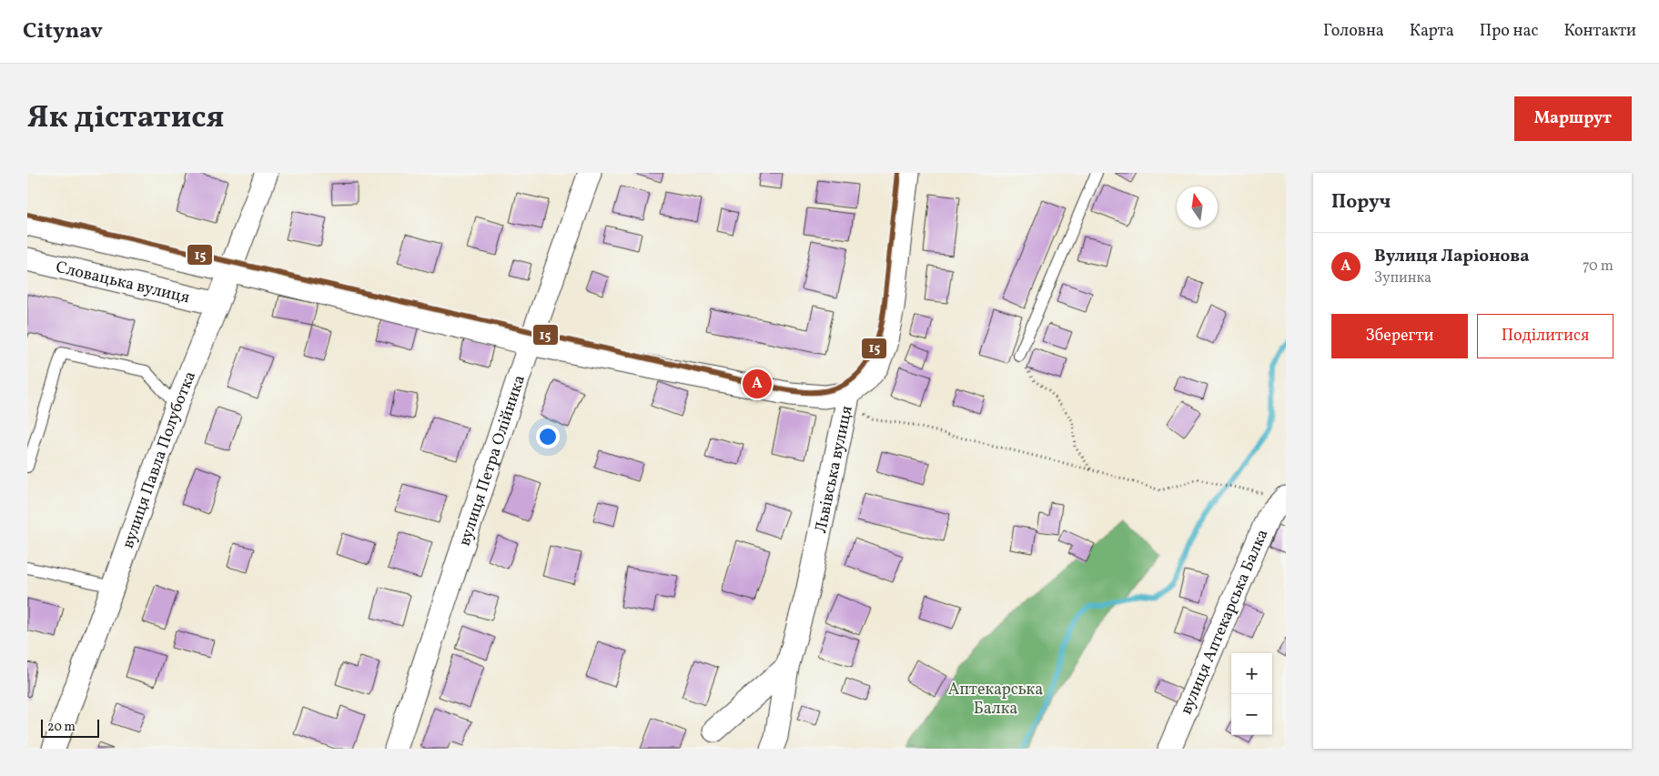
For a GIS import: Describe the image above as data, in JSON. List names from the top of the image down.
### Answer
{
  "streets": {
    "street": [
      "Словацька вулиця",
      "вулиця Павла Полуботка",
      "вулиця Петра Олійника",
      "Львівська вулиця",
      "вулиця Аптекарська Балка"
    ]
  },
  "crossings": [
    ["Словацька вулиця", "вулиця Павла Полуботка"]
  ],
  "parks": ["Аптекарська Балка"],
  "lines": ["transit line 15"],
  "scale_bar": "20 m",
  "north": "top",
  "page": {
    "header": "Citynav",
    "nav": [
      "Головна",
      "Карта",
      "Про нас",
      "Контакти"
    ],
    "title": "Як дістатися",
    "buttons": [
      "Маршрут",
      ["Зберегти", "Поділитися"]
    ],
    "heading": "Поруч",
    "list": [
      {
        "mark": "A",
        "name": "Вулиця Ларіонова",
        "note": "Зупинка",
        "value": "70 m"
      }
    ],
    "pins": "A",
    "map_buttons": ["+", "−"],
    "scale": "20 m"
  }
}
